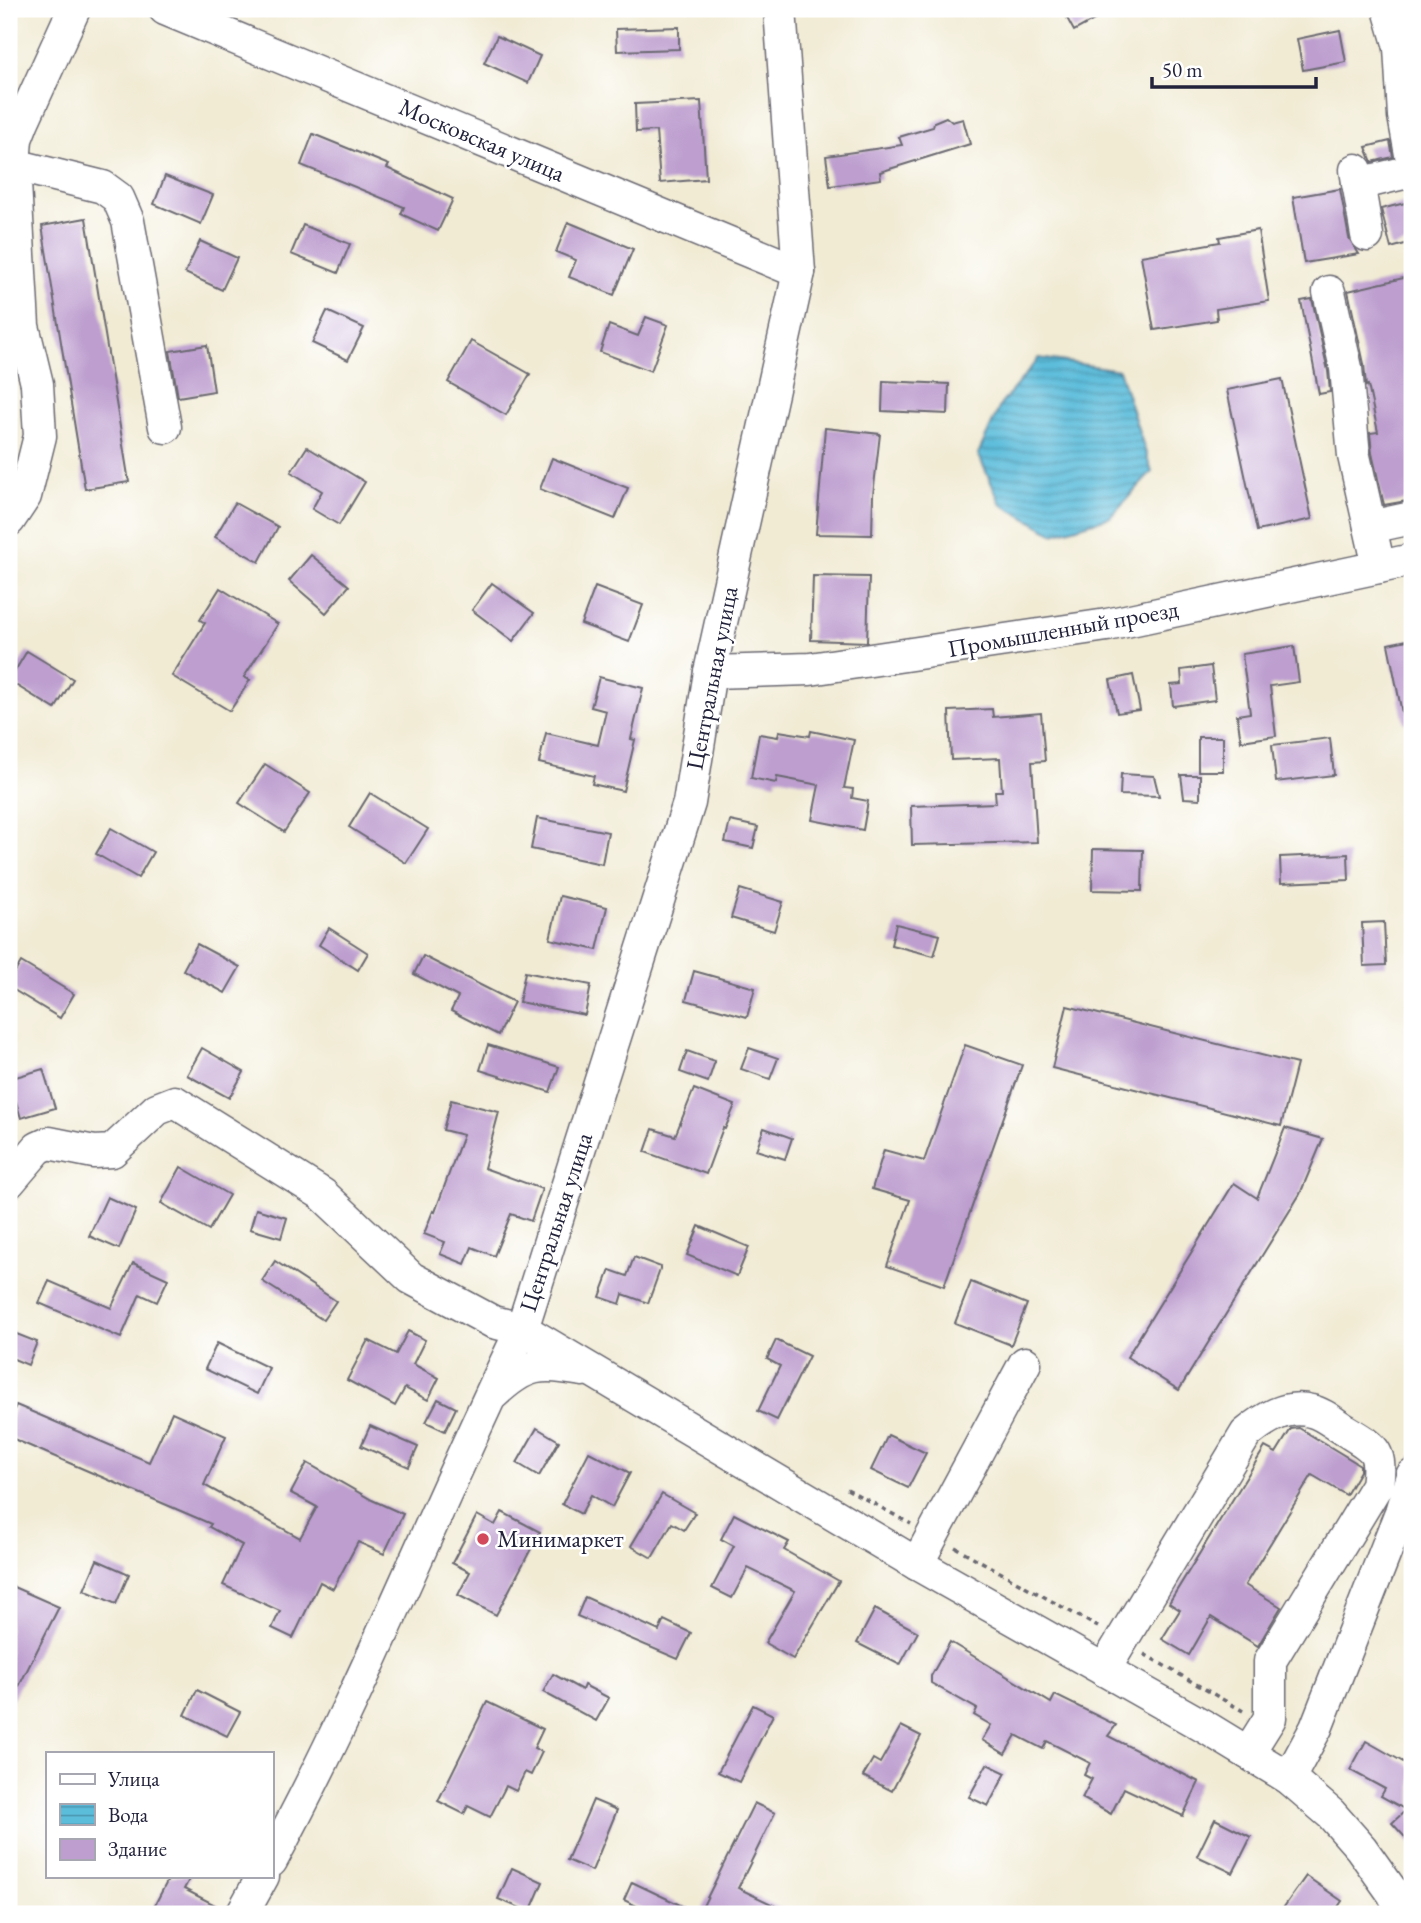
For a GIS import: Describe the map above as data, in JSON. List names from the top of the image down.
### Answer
{
  "streets": {
    "street": ["Московская улица", "Промышленный проезд", "Центральная улица"]
  },
  "crossings": [
    ["Московская улица", "Центральная улица"],
    ["Промышленный проезд", "Центральная улица"]
  ],
  "places": ["Минимаркет"],
  "legend": ["Улица", "Вода", "Здание"],
  "scale_bar": "50 m"
}
